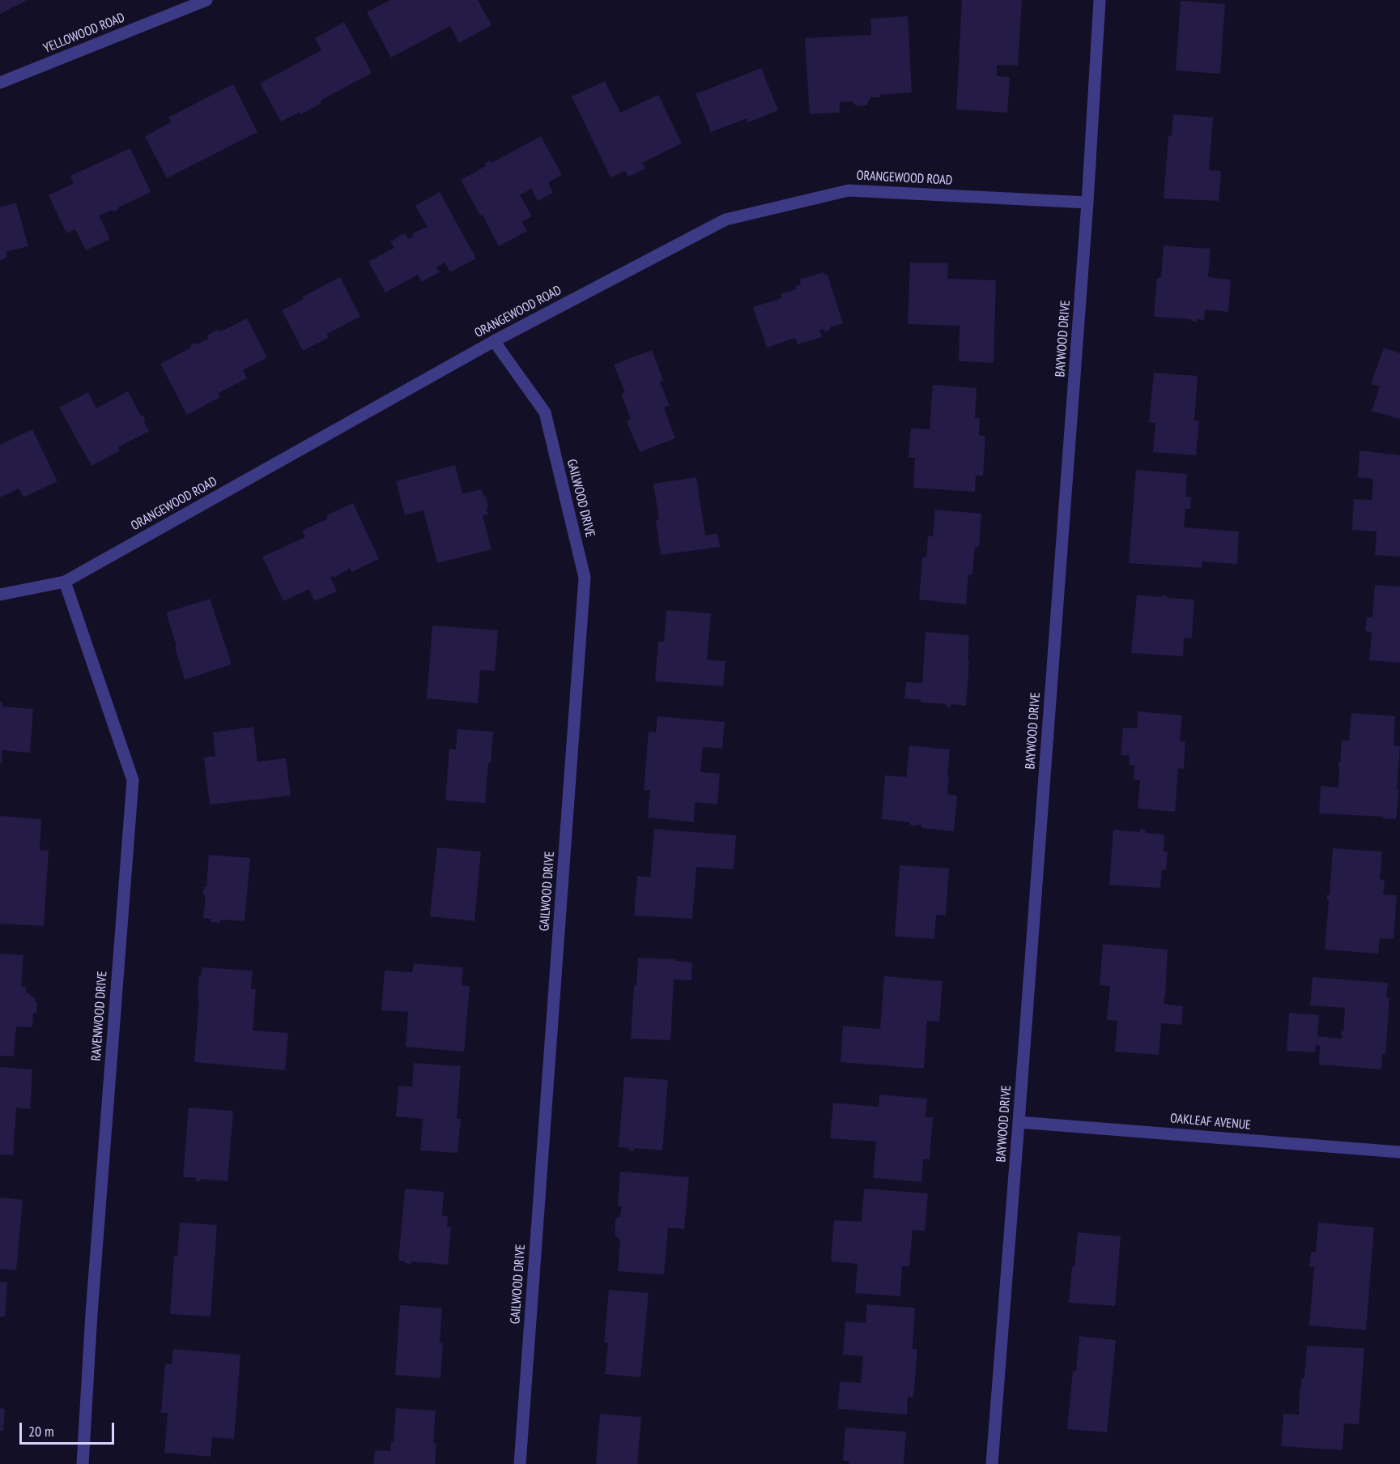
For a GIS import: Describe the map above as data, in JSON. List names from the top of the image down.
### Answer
{
  "streets": {
    "street": [
      "YELLOWOOD ROAD",
      "ORANGEWOOD ROAD",
      "BAYWOOD DRIVE",
      "GAILWOOD DRIVE",
      "RAVENWOOD DRIVE",
      "OAKLEAF AVENUE"
    ]
  },
  "crossings": [
    ["ORANGEWOOD ROAD", "BAYWOOD DRIVE"],
    ["ORANGEWOOD ROAD", "GAILWOOD DRIVE"],
    ["ORANGEWOOD ROAD", "RAVENWOOD DRIVE"],
    ["BAYWOOD DRIVE", "OAKLEAF AVENUE"]
  ],
  "scale_bar": "20 m"
}
